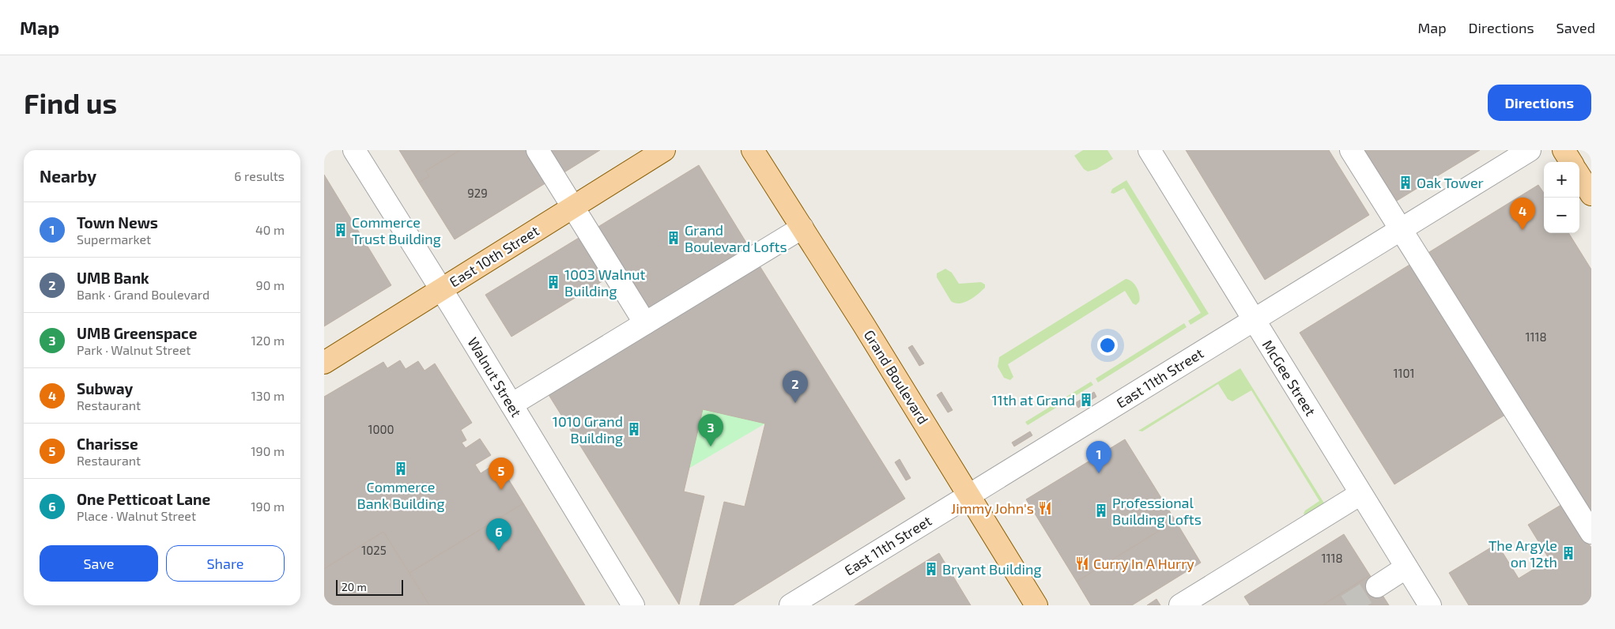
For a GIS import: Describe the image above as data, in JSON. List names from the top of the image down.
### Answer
{
  "streets": {
    "main road": ["East 10th Street", "Grand Boulevard"],
    "street": ["Walnut Street", "East 11th Street", "McGee Street"]
  },
  "crossings": [
    ["East 10th Street", "Walnut Street"],
    ["Grand Boulevard", "East 11th Street"],
    ["East 11th Street", "McGee Street"]
  ],
  "places": {
    "building": [
      "Oak Tower",
      "Commerce Trust Building",
      "Grand Boulevard Lofts",
      "1003 Walnut Building",
      "11th at Grand",
      "1010 Grand Building",
      "Commerce Bank Building",
      "Professional Building Lofts",
      "The Argyle on 12th",
      "Bryant Building"
    ],
    "restaurant": ["Jimmy John's", "Curry In A Hurry"]
  },
  "house_numbers": [
    "929",
    "1118",
    "1101",
    "1000",
    "1025",
    "1118"
  ],
  "scale_bar": "20 m",
  "page": {
    "header": "Map",
    "nav": ["Map", "Directions", "Saved"],
    "buttons": [
      "Directions",
      ["Save", "Share"]
    ],
    "title": "Find us",
    "heading": ["Nearby", "6 results"],
    "map_buttons": ["+", "−"],
    "pins": [
      "4",
      "2",
      "3",
      "1",
      "5",
      "6"
    ],
    "list": [
      {
        "mark": "1",
        "name": "Town News",
        "note": "Supermarket",
        "value": "40 m"
      },
      {
        "mark": "2",
        "name": "UMB Bank",
        "note": "Bank · Grand Boulevard",
        "value": "90 m"
      },
      {
        "mark": "3",
        "name": "UMB Greenspace",
        "note": "Park · Walnut Street",
        "value": "120 m"
      },
      {
        "mark": "4",
        "name": "Subway",
        "note": "Restaurant",
        "value": "130 m"
      },
      {
        "mark": "5",
        "name": "Charisse",
        "note": "Restaurant",
        "value": "190 m"
      },
      {
        "mark": "6",
        "name": "One Petticoat Lane",
        "note": "Place · Walnut Street",
        "value": "190 m"
      }
    ],
    "scale": "20 m"
  }
}
